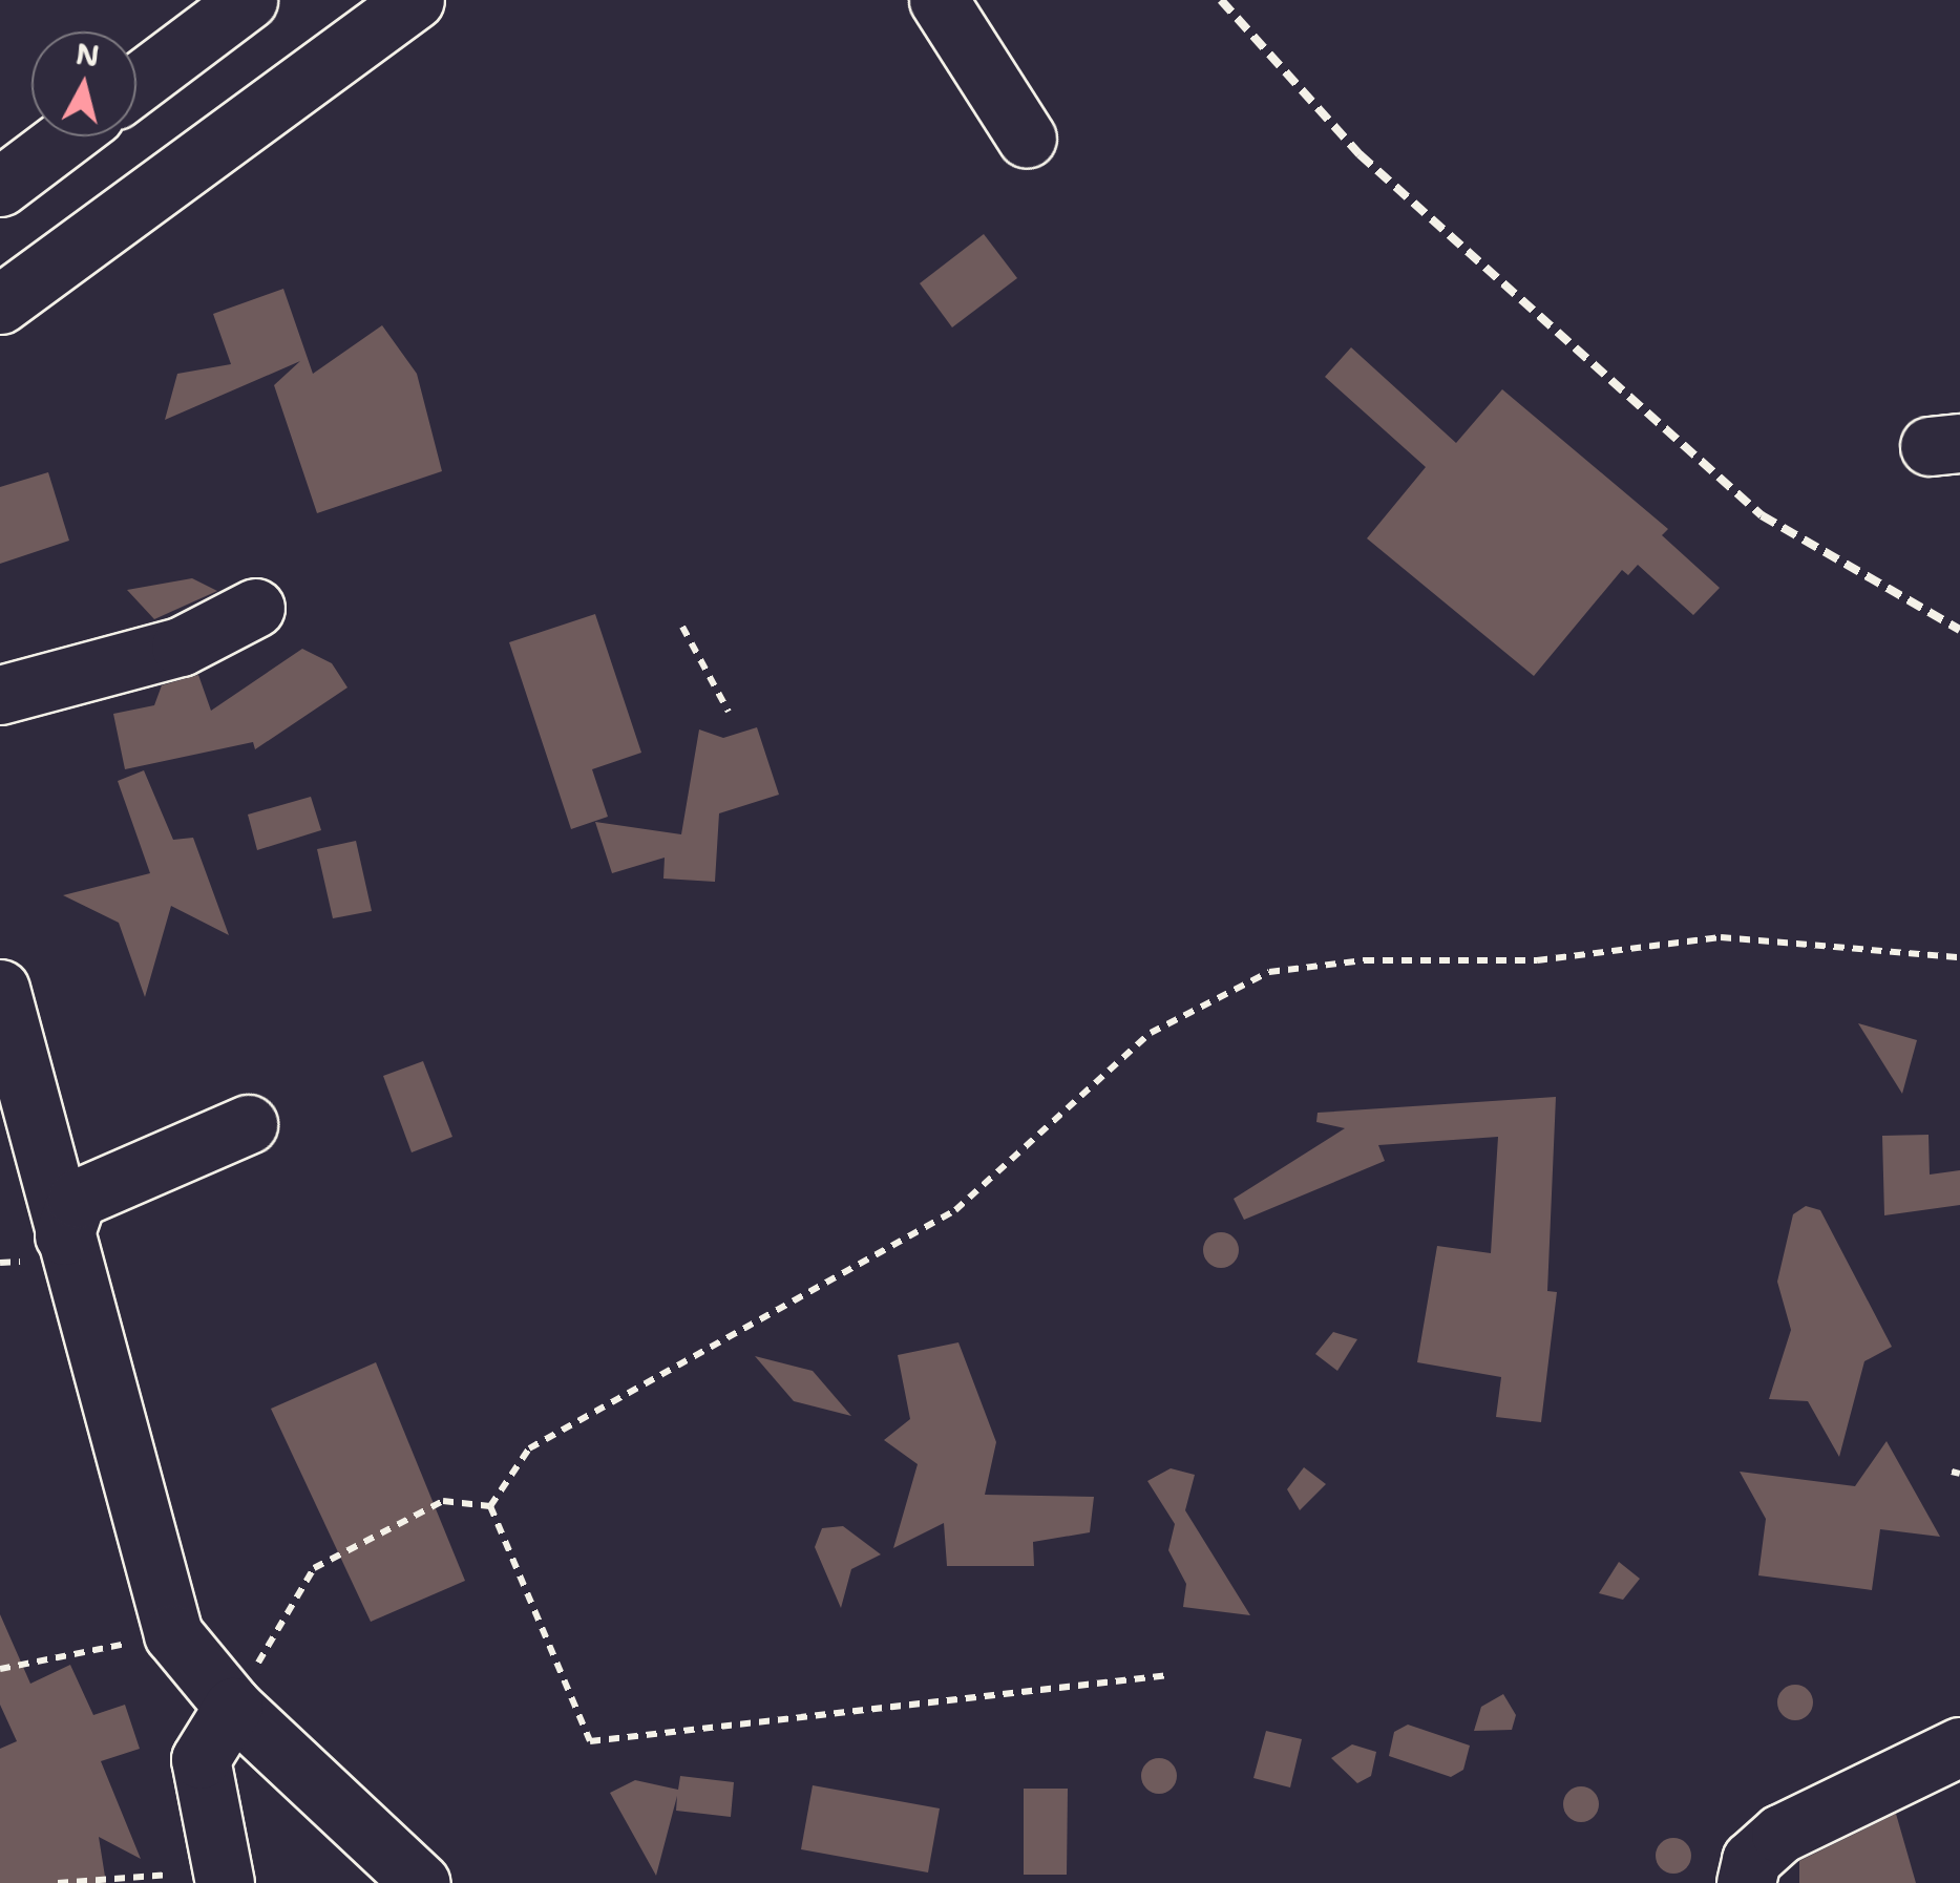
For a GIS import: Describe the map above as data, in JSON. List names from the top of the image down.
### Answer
{
  "north": "top"
}
